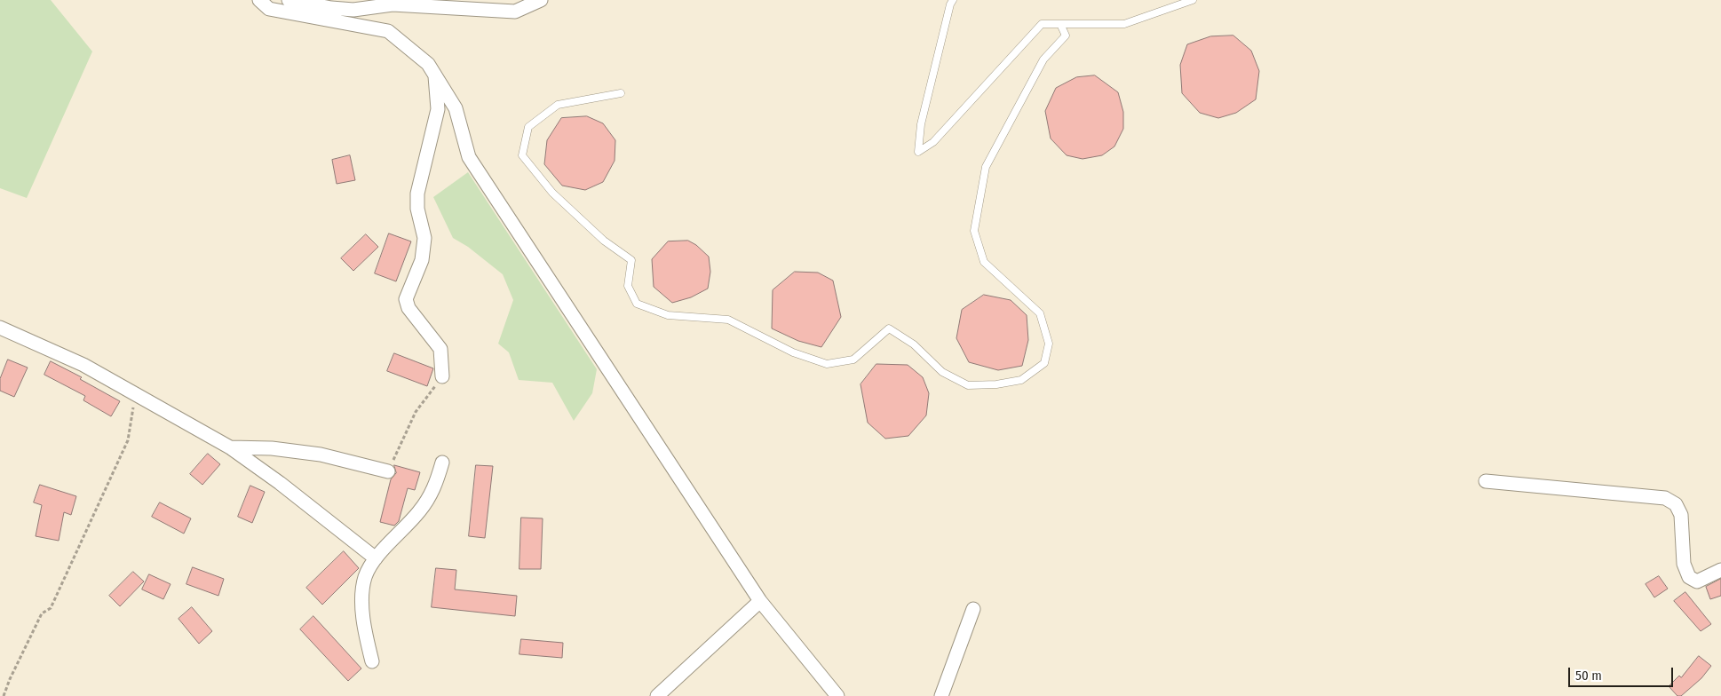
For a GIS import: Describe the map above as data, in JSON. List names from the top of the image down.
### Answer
{
  "scale_bar": "50 m"
}
